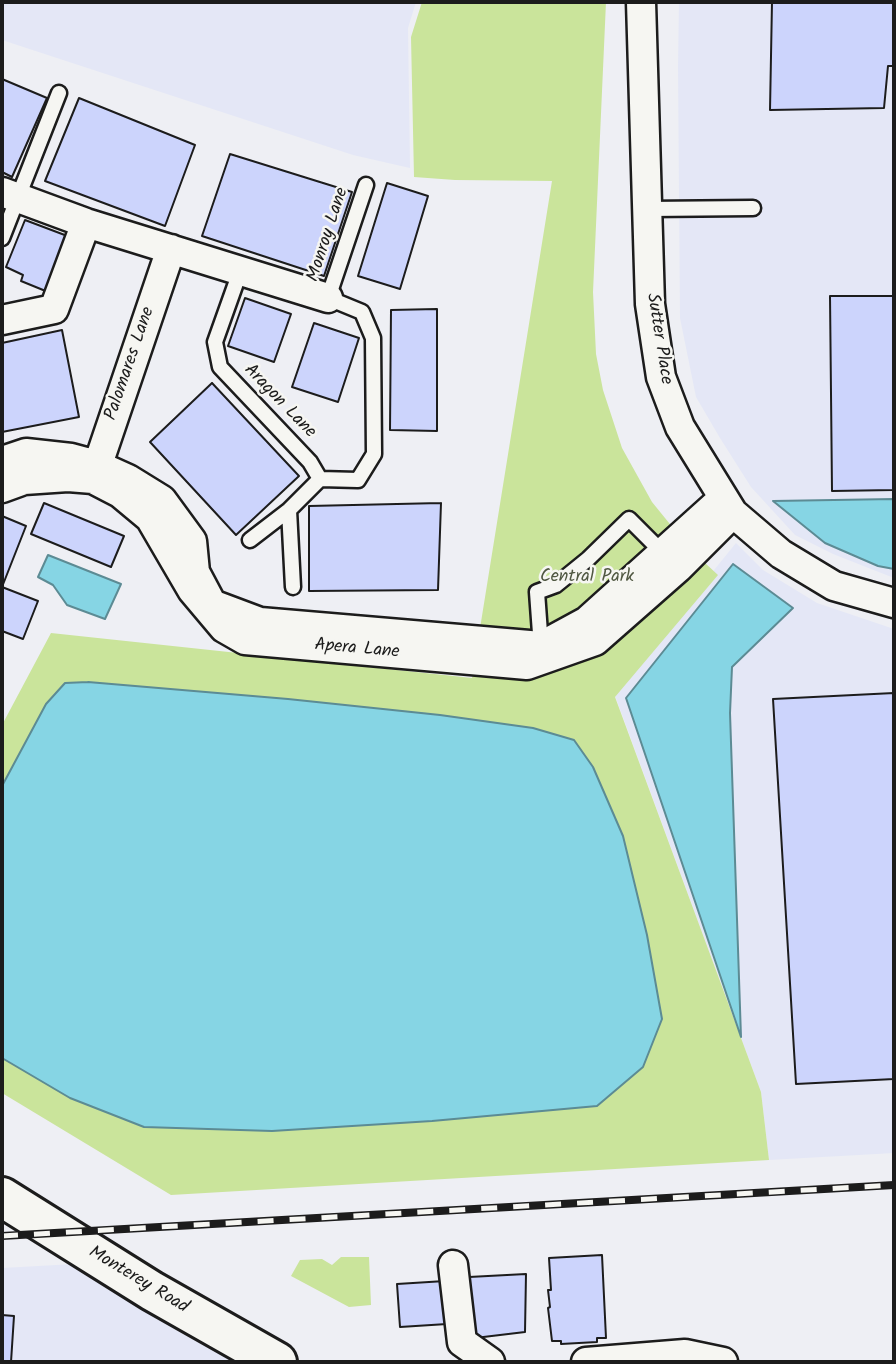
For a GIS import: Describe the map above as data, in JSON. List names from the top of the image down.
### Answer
{
  "streets": {
    "main road": ["Monterey Road"],
    "street": ["Sutter Place", "Palomares Lane", "Apera Lane"],
    "lane": ["Monroy Lane", "Aragon Lane"]
  },
  "crossings": [
    ["Sutter Place", "Apera Lane"],
    ["Palomares Lane", "Apera Lane"]
  ],
  "parks": ["Central Park"]
}
